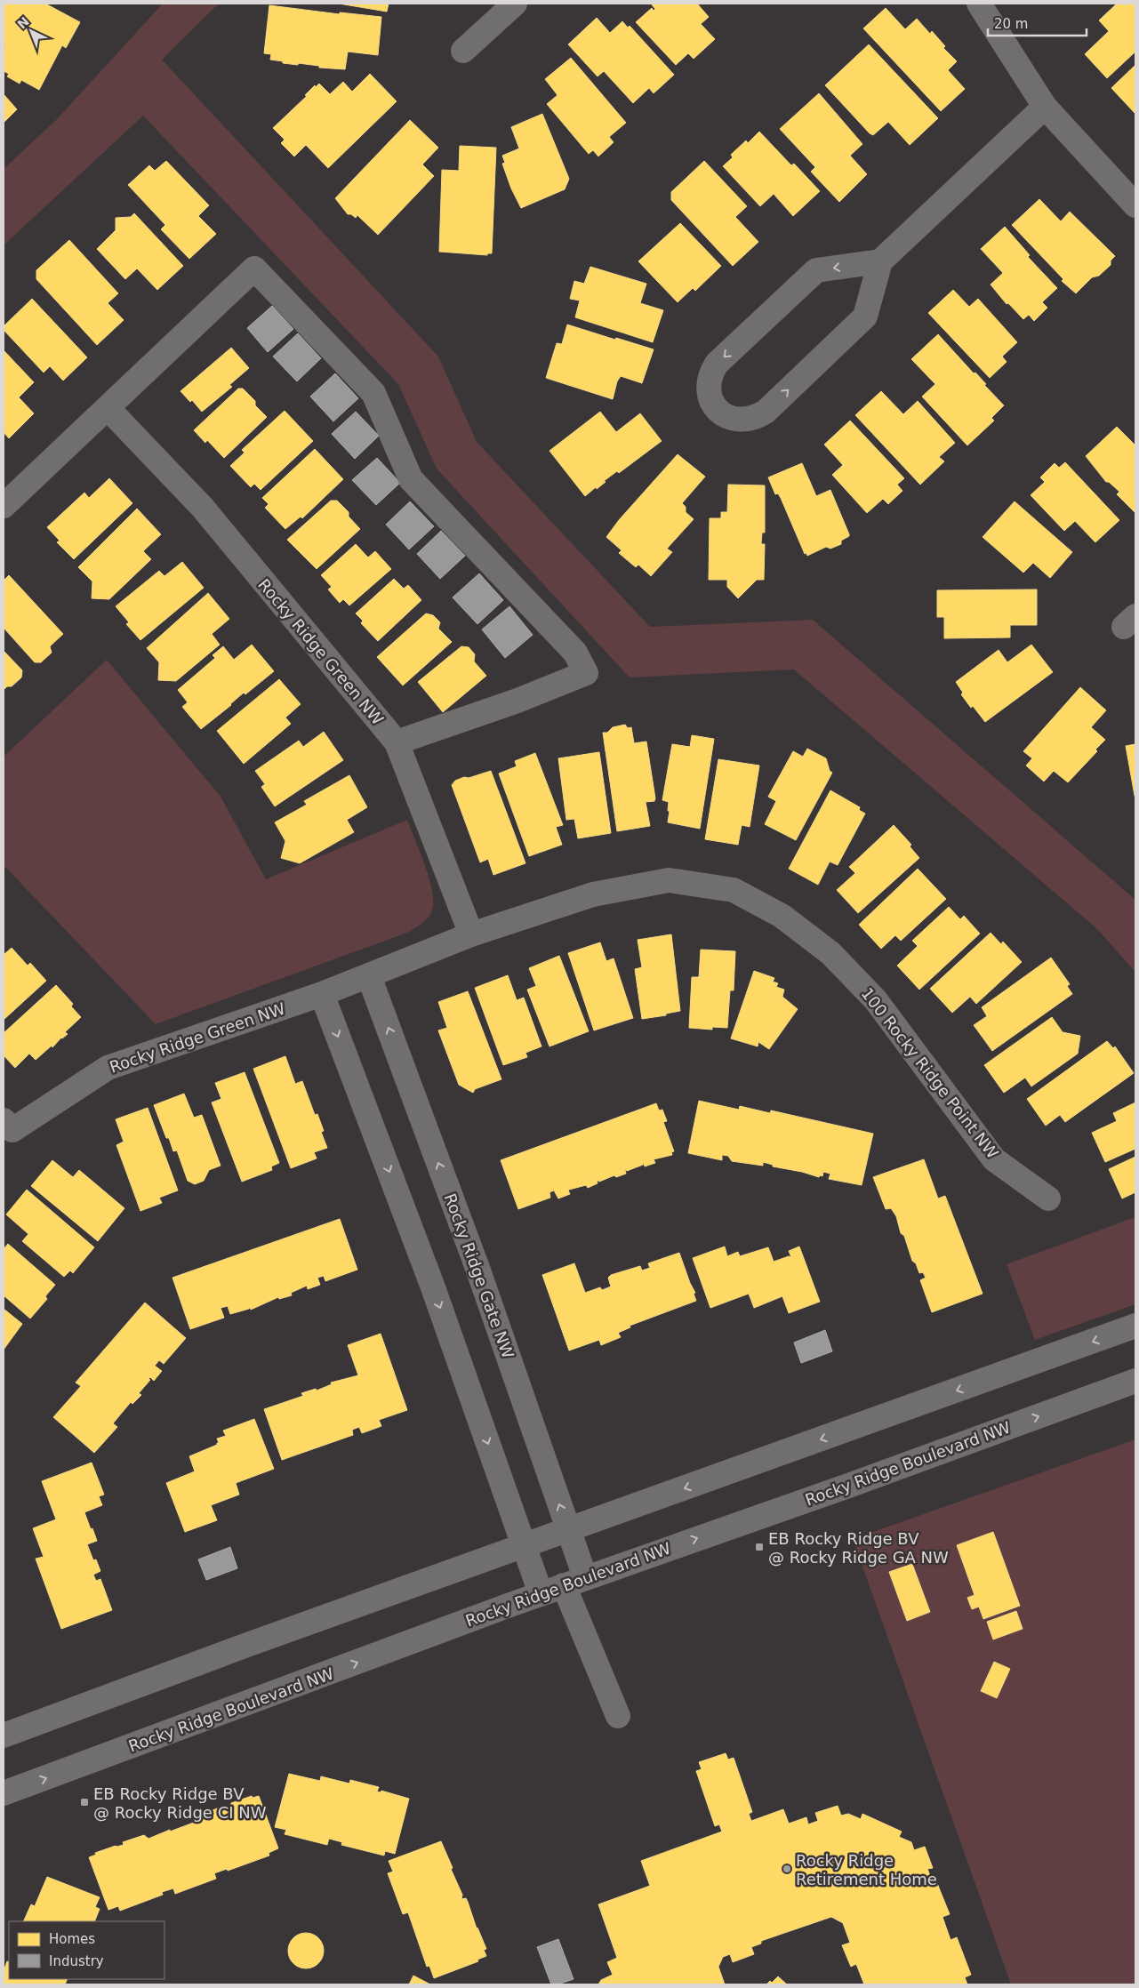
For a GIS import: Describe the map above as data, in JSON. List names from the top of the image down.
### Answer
{
  "streets": {
    "street": [
      "Rocky Ridge Green NW",
      "100 Rocky Ridge Point NW",
      "Rocky Ridge Gate NW",
      "Rocky Ridge Boulevard NW"
    ]
  },
  "crossings": [
    ["Rocky Ridge Green NW", "100 Rocky Ridge Point NW"],
    ["Rocky Ridge Green NW", "Rocky Ridge Gate NW"],
    ["100 Rocky Ridge Point NW", "Rocky Ridge Gate NW"],
    ["Rocky Ridge Gate NW", "Rocky Ridge Boulevard NW"]
  ],
  "places": {
    "transit": ["EB Rocky Ridge BV @ Rocky Ridge GA NW", "EB Rocky Ridge BV @ Rocky Ridge CI NW"],
    "other": ["Rocky Ridge Retirement Home"]
  },
  "legend": ["Homes", "Industry"],
  "scale_bar": "20 m",
  "north": "top left"
}
